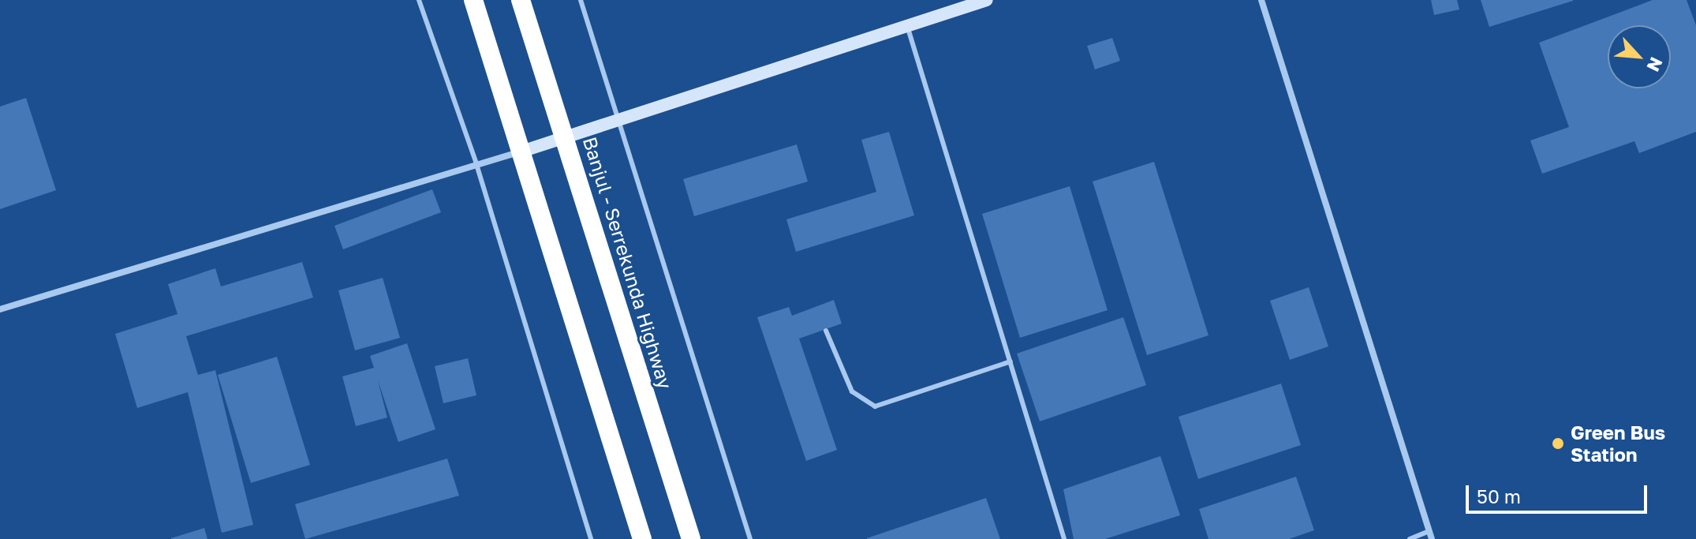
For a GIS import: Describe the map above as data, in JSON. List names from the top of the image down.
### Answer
{
  "streets": {
    "highway": ["Banjul - Serrekunda Highway"]
  },
  "places": ["Green Bus Station"],
  "scale_bar": "50 m",
  "north": "bottom right"
}
